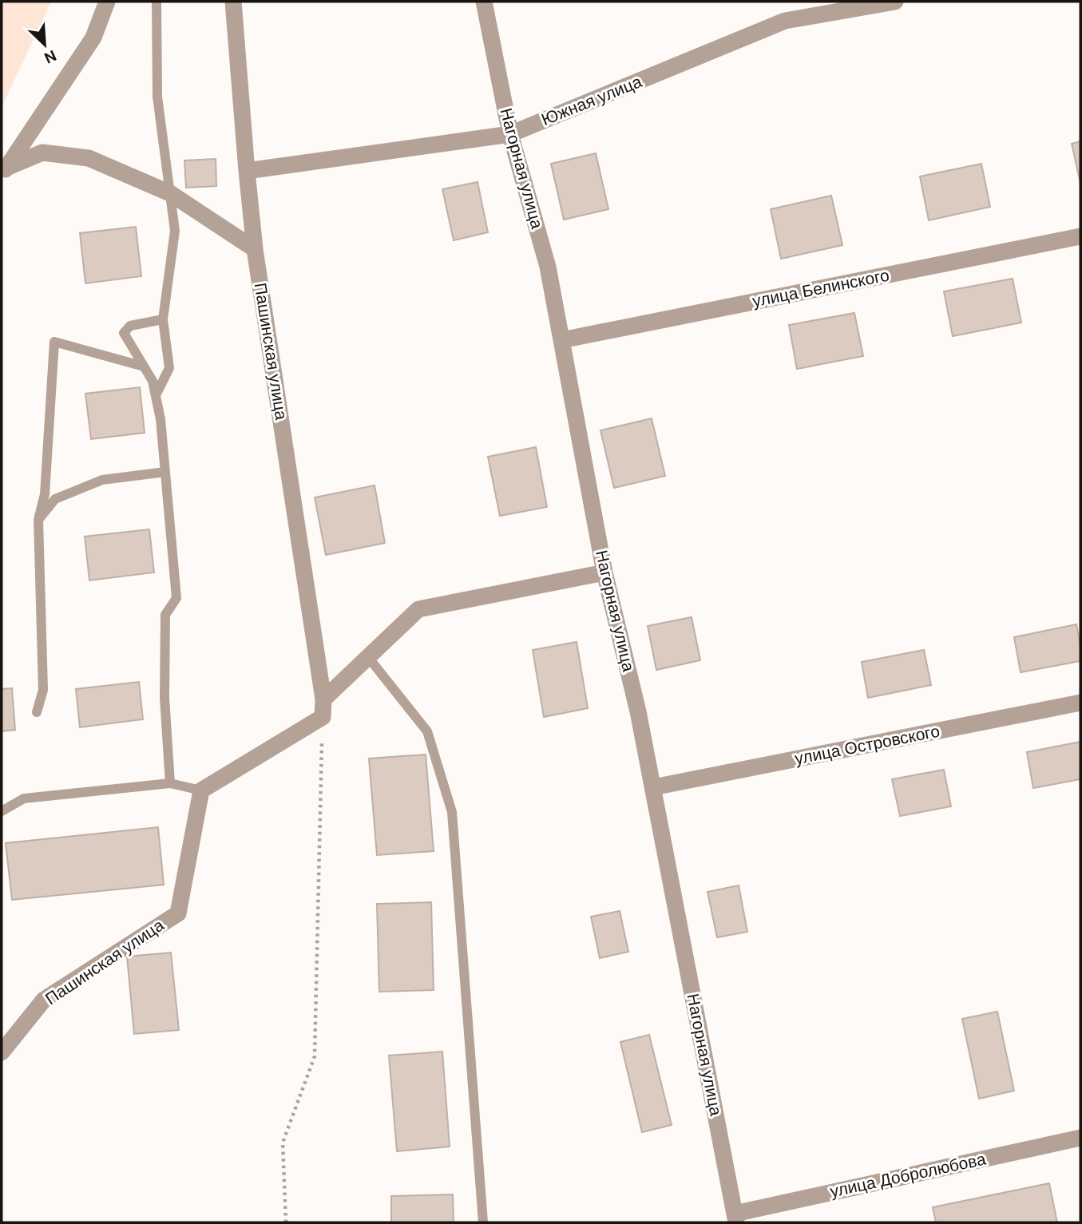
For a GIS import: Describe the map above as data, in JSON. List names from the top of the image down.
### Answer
{
  "streets": {
    "street": [
      "Южная улица",
      "Нагорная улица",
      "улица Белинского",
      "Пашинская улица",
      "улица Островского",
      "улица Добролюбова"
    ]
  },
  "crossings": [
    ["Южная улица", "Нагорная улица"],
    ["Южная улица", "Пашинская улица"],
    ["Нагорная улица", "улица Белинского"],
    ["Нагорная улица", "улица Островского"],
    ["Нагорная улица", "улица Добролюбова"]
  ],
  "north": "bottom right"
}
